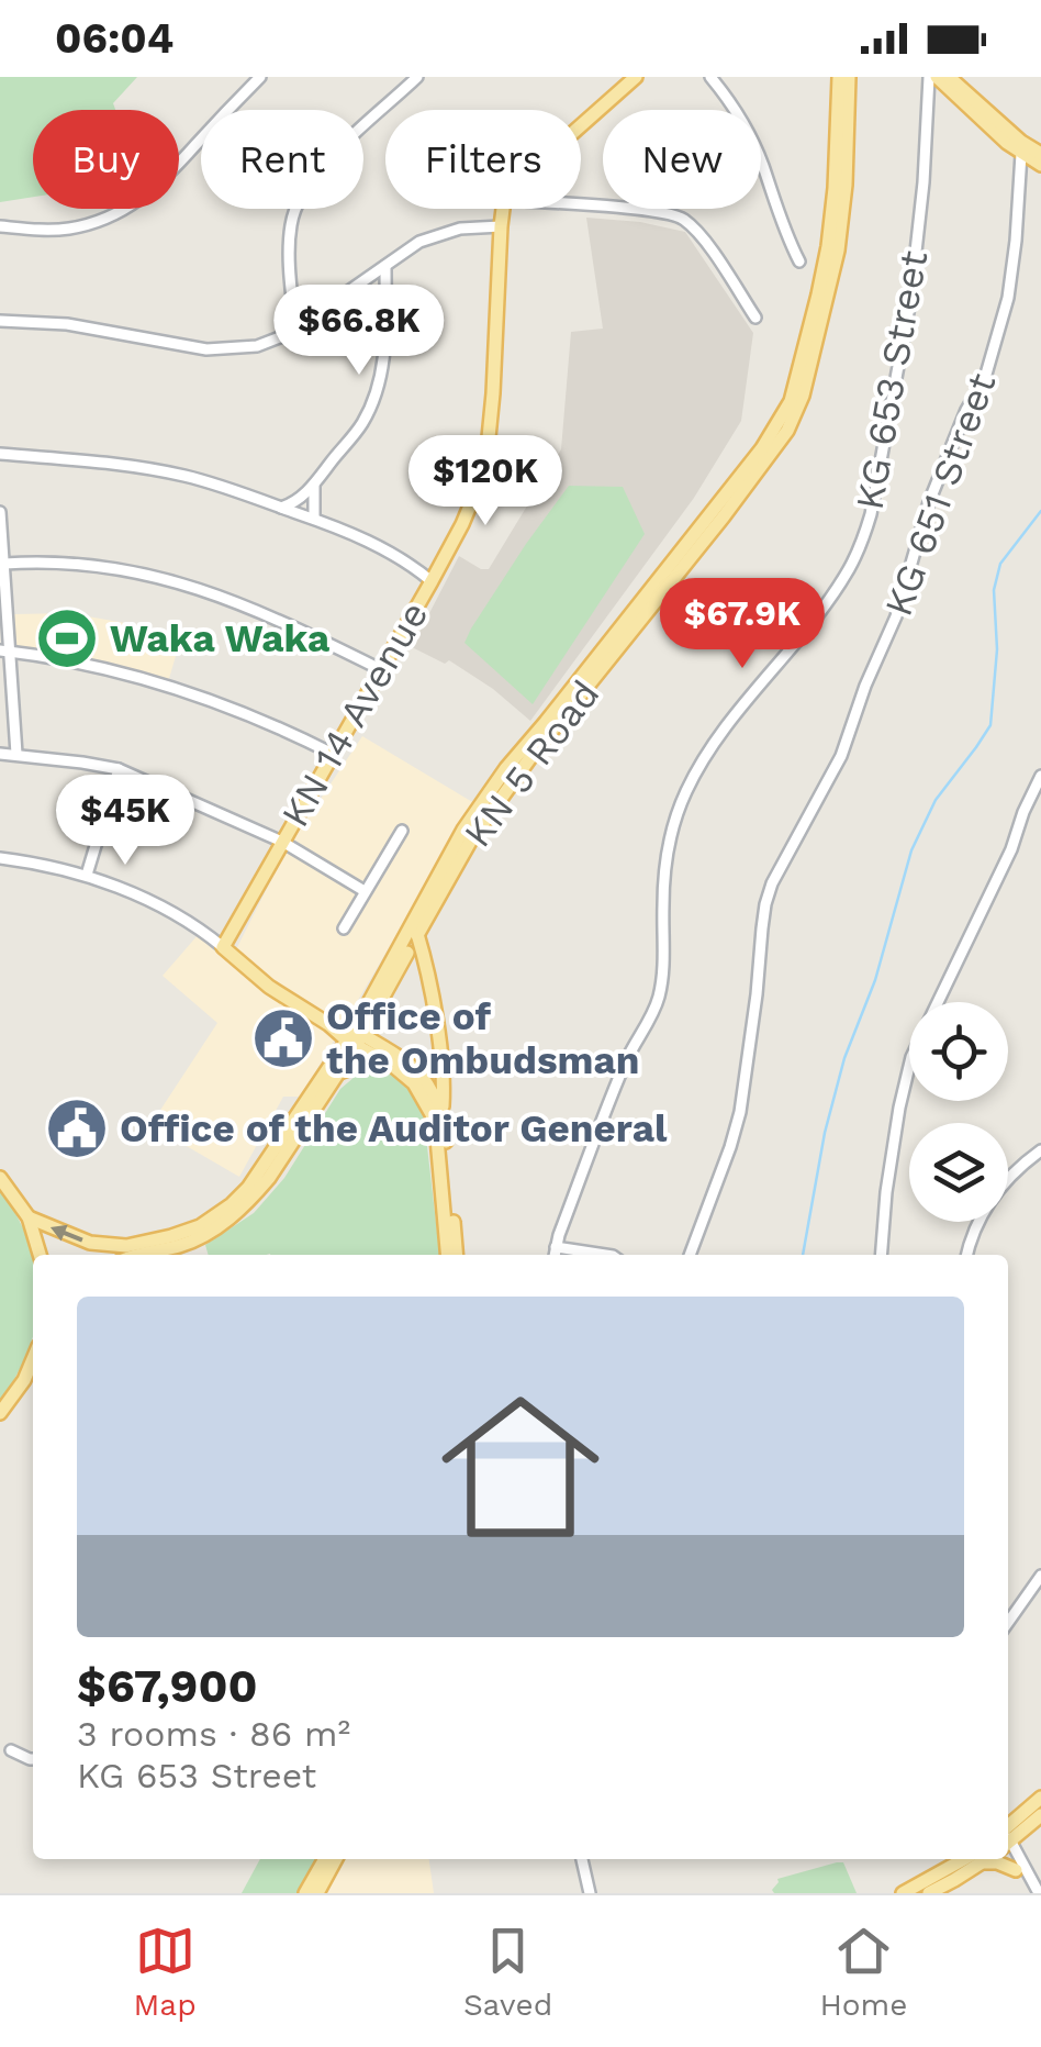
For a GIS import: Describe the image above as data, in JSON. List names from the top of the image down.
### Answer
{
  "streets": {
    "main road": ["KN 14 Avenue", "KN 5 Road"],
    "street": ["KG 653 Street", "KG 651 Street"]
  },
  "places": {
    "sports": ["Waka Waka"],
    "public building": ["Office of the Ombudsman", "Office of the Auditor General"]
  },
  "page": {
    "status": "06:04",
    "chip": [
      "Buy",
      "Rent",
      "Filters",
      "New"
    ],
    "price": [
      "$66.8K",
      "$120K",
      "$67.9K",
      "$45K"
    ],
    "list": [
      {
        "name": "$67,900",
        "note": "3 rooms · 86 m² · KG 653 Street"
      }
    ],
    "tabs": ["Map", "Saved", "Home"]
  }
}
